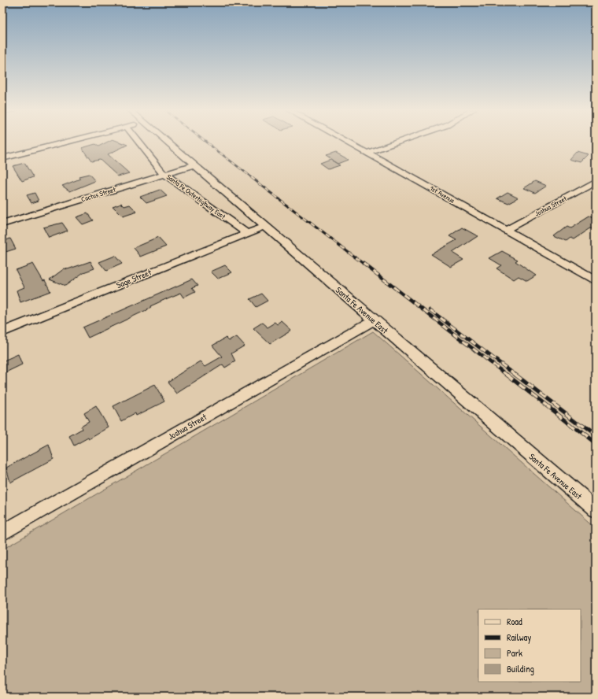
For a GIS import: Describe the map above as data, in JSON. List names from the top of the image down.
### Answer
{
  "streets": {
    "street": [
      "Cactus Street",
      "1st Avenue",
      "Santa Fe Outerhighway East",
      "Joshua Street",
      "Sage Street",
      "Santa Fe Avenue East"
    ]
  },
  "crossings": [
    ["Cactus Street", "Santa Fe Outerhighway East"],
    ["Cactus Street", "Santa Fe Avenue East"],
    ["1st Avenue", "Joshua Street"],
    ["Santa Fe Outerhighway East", "Sage Street"],
    ["Joshua Street", "Santa Fe Avenue East"],
    ["Sage Street", "Santa Fe Avenue East"]
  ],
  "legend": [
    "Road",
    "Railway",
    "Park",
    "Building"
  ]
}
